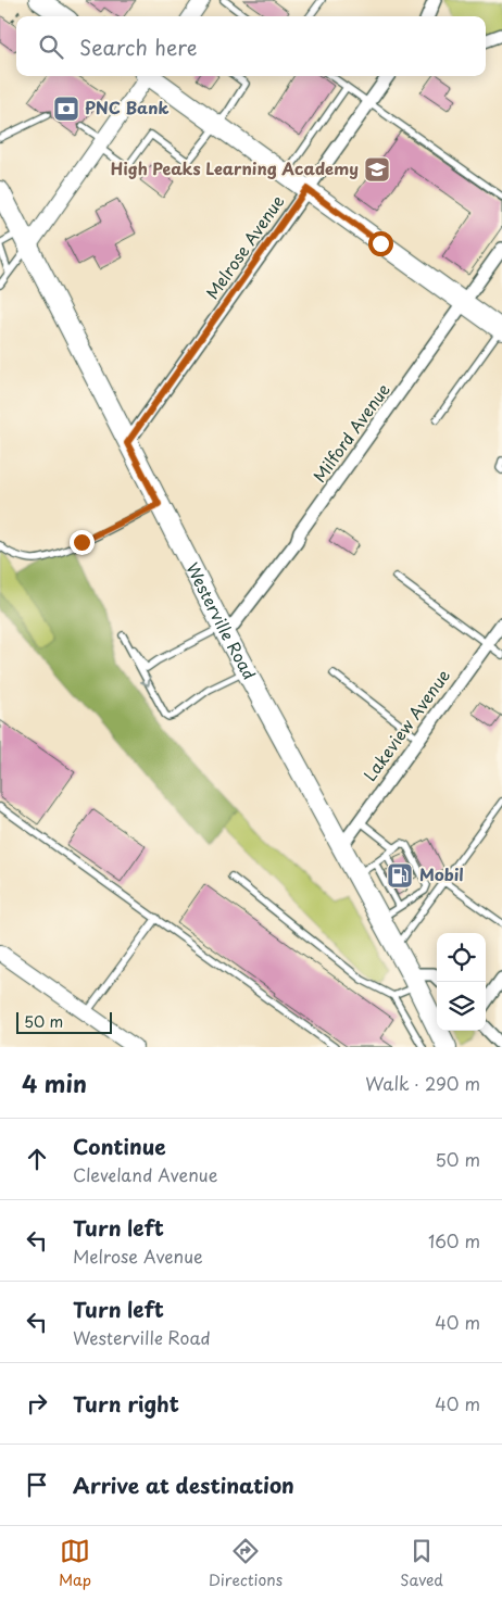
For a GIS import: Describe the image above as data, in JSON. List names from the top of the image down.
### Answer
{
  "streets": {
    "main road": ["Westerville Road"],
    "street": ["Melrose Avenue", "Milford Avenue", "Lakeview Avenue"]
  },
  "crossings": [
    ["Melrose Avenue", "Westerville Road"],
    ["Milford Avenue", "Westerville Road"],
    ["Westerville Road", "Lakeview Avenue"]
  ],
  "places": {
    "bank": ["PNC Bank"],
    "school or university": ["High Peaks Learning Academy"],
    "fuel station": ["Mobil"]
  },
  "scale_bar": "50 m",
  "page": {
    "search": "Search here",
    "scale": "50 m",
    "heading": ["4 min", "Walk · 290 m"],
    "list": [
      ["Continue", "Cleveland Avenue", "50 m"],
      ["Turn left", "Melrose Avenue", "160 m"],
      ["Turn left", "Westerville Road", "40 m"],
      ["Turn right", "40 m"],
      "Arrive at destination"
    ],
    "nav": ["Map", "Directions", "Saved"]
  }
}
